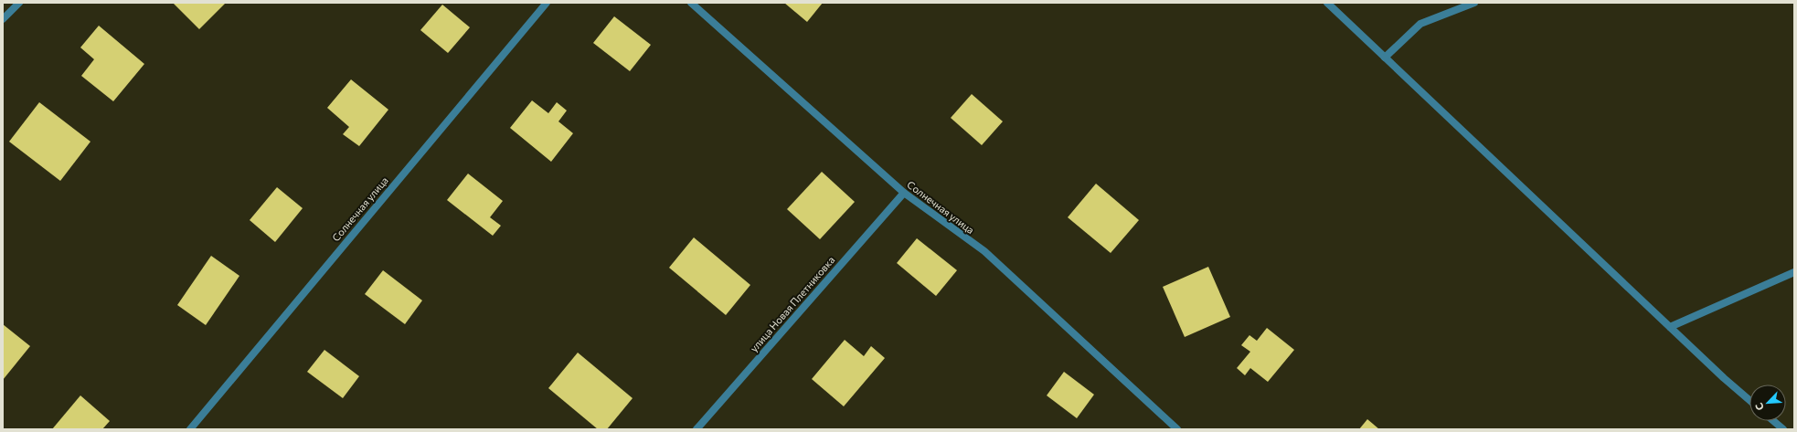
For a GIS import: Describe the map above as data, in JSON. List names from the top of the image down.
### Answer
{
  "streets": {
    "street": ["Солнечная улица", "улица Новая Плетниковка"]
  },
  "crossings": [
    ["Солнечная улица", "улица Новая Плетниковка"]
  ],
  "north": "bottom left"
}
